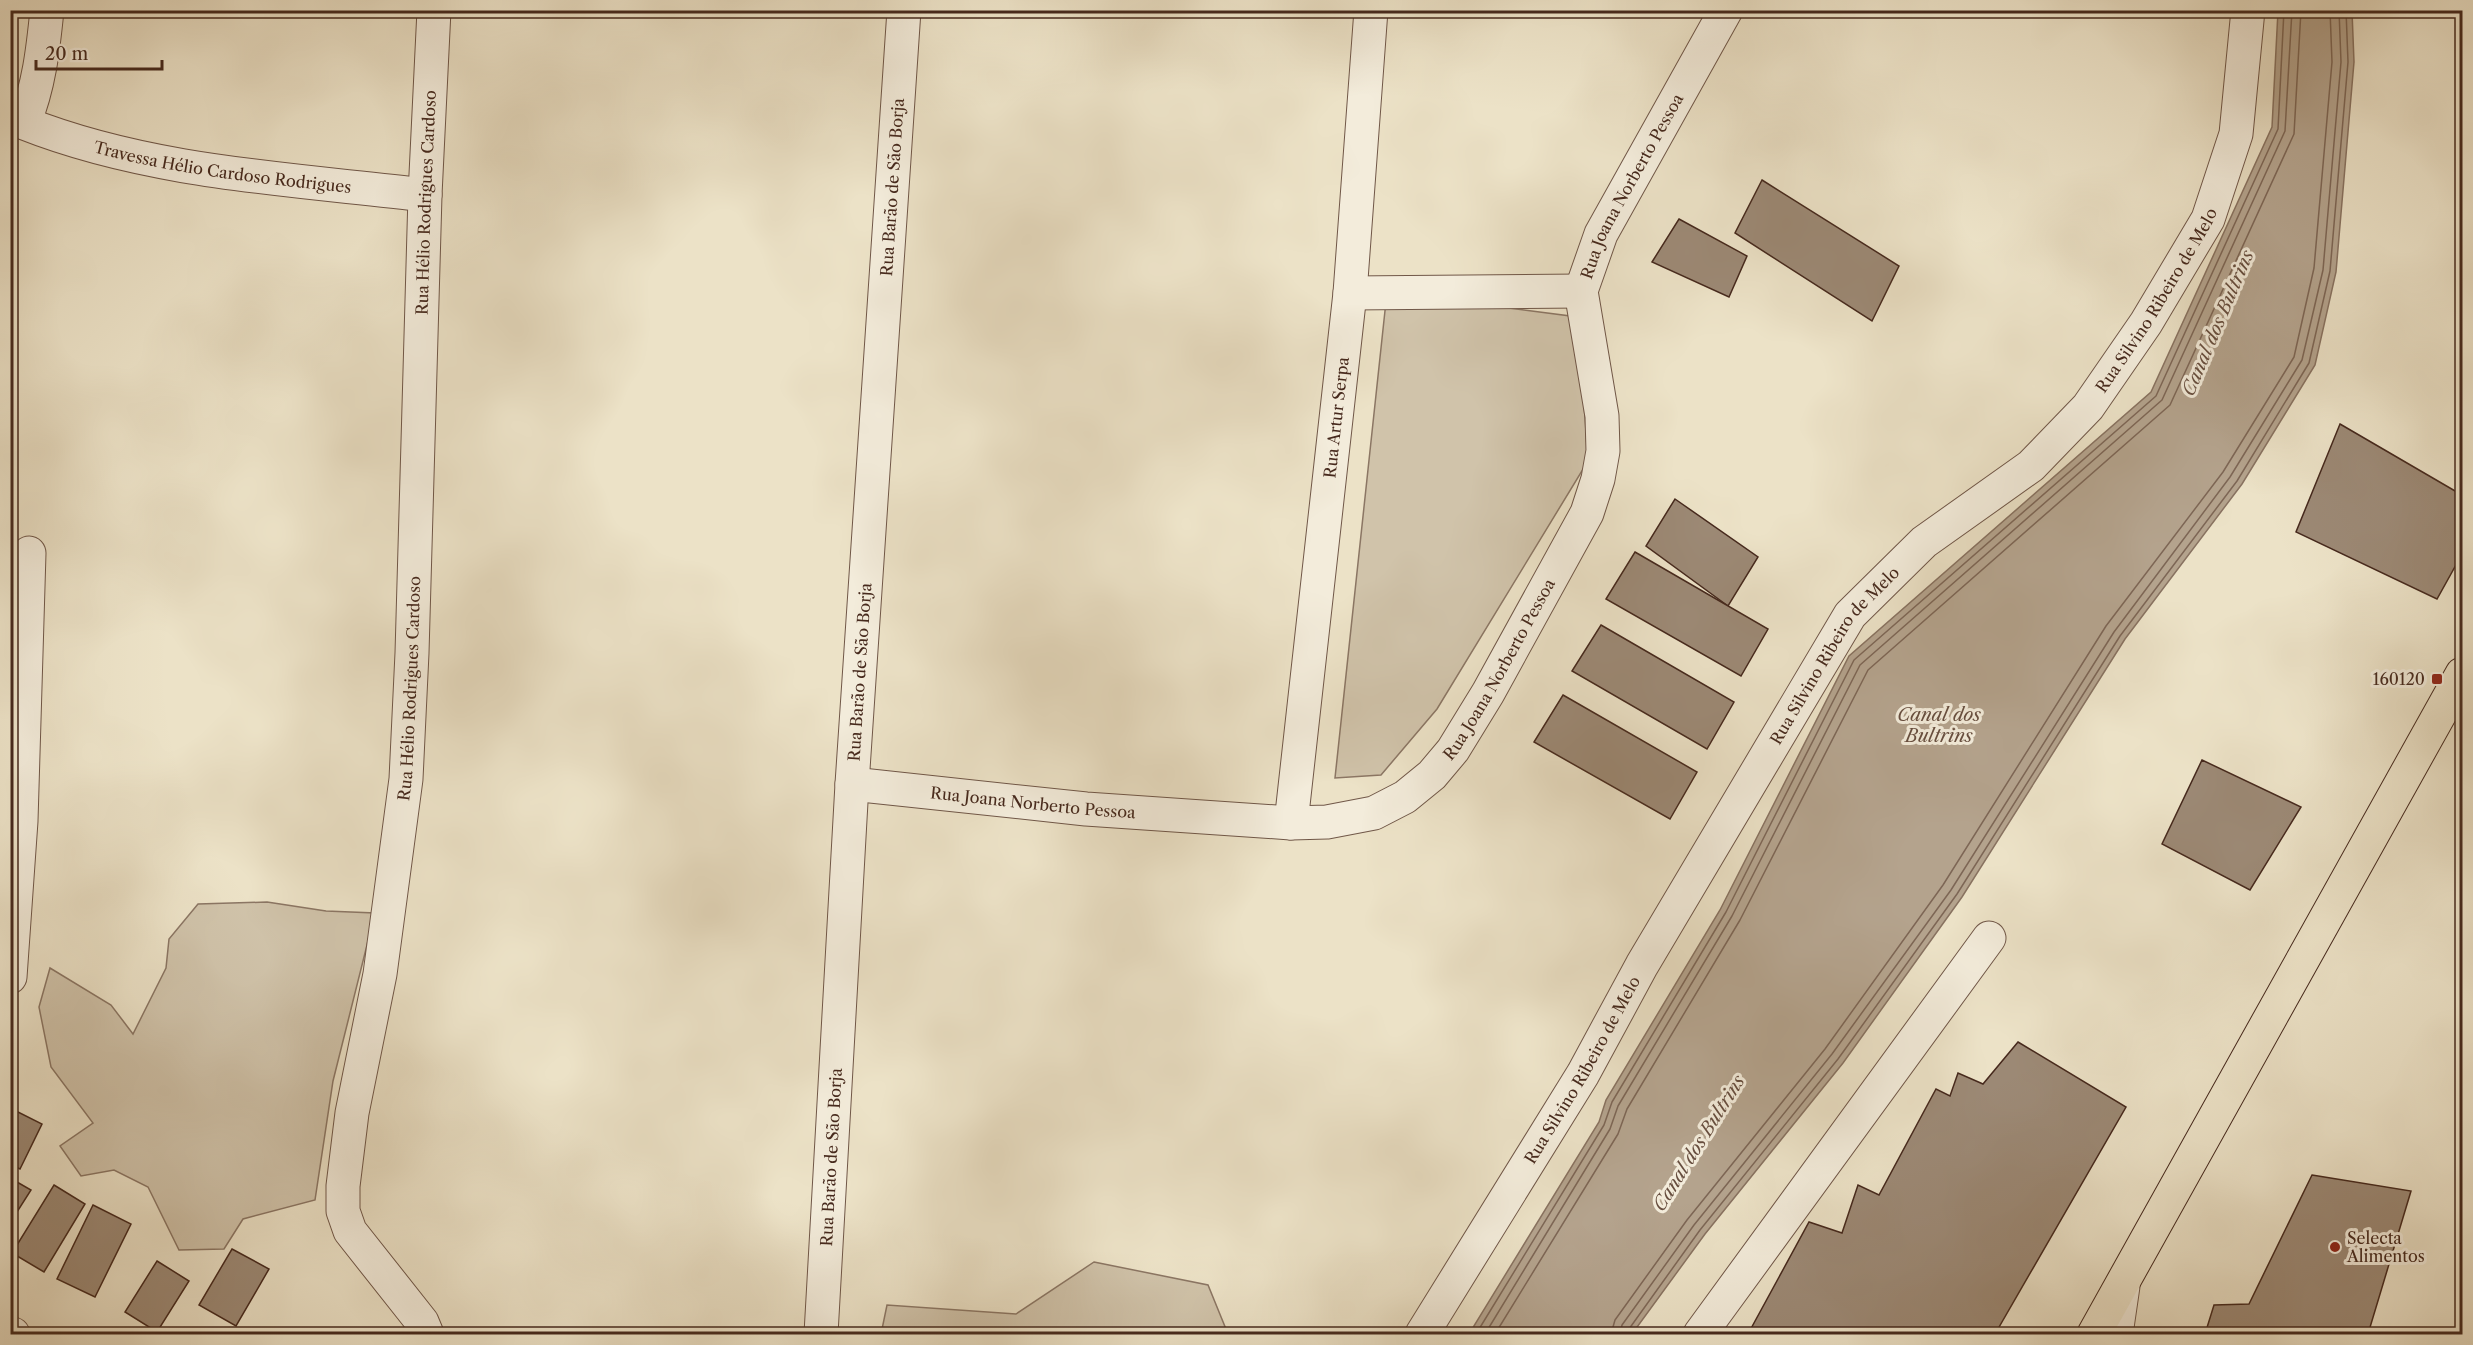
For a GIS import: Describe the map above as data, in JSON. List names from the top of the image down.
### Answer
{
  "streets": {
    "street": [
      "Travessa Hélio Cardoso Rodrigues",
      "Rua Joana Norberto Pessoa",
      "Rua Barão de São Borja",
      "Rua Hélio Rodrigues Cardoso",
      "Rua Silvino Ribeiro de Melo",
      "Rua Artur Serpa"
    ]
  },
  "crossings": [
    ["Travessa Hélio Cardoso Rodrigues", "Rua Hélio Rodrigues Cardoso"],
    ["Rua Joana Norberto Pessoa", "Rua Barão de São Borja"],
    ["Rua Joana Norberto Pessoa", "Rua Artur Serpa"]
  ],
  "water": ["Canal dos Bultrins"],
  "places": {
    "transit": ["160120"],
    "other": ["Selecta Alimentos"]
  },
  "scale_bar": "20 m"
}
